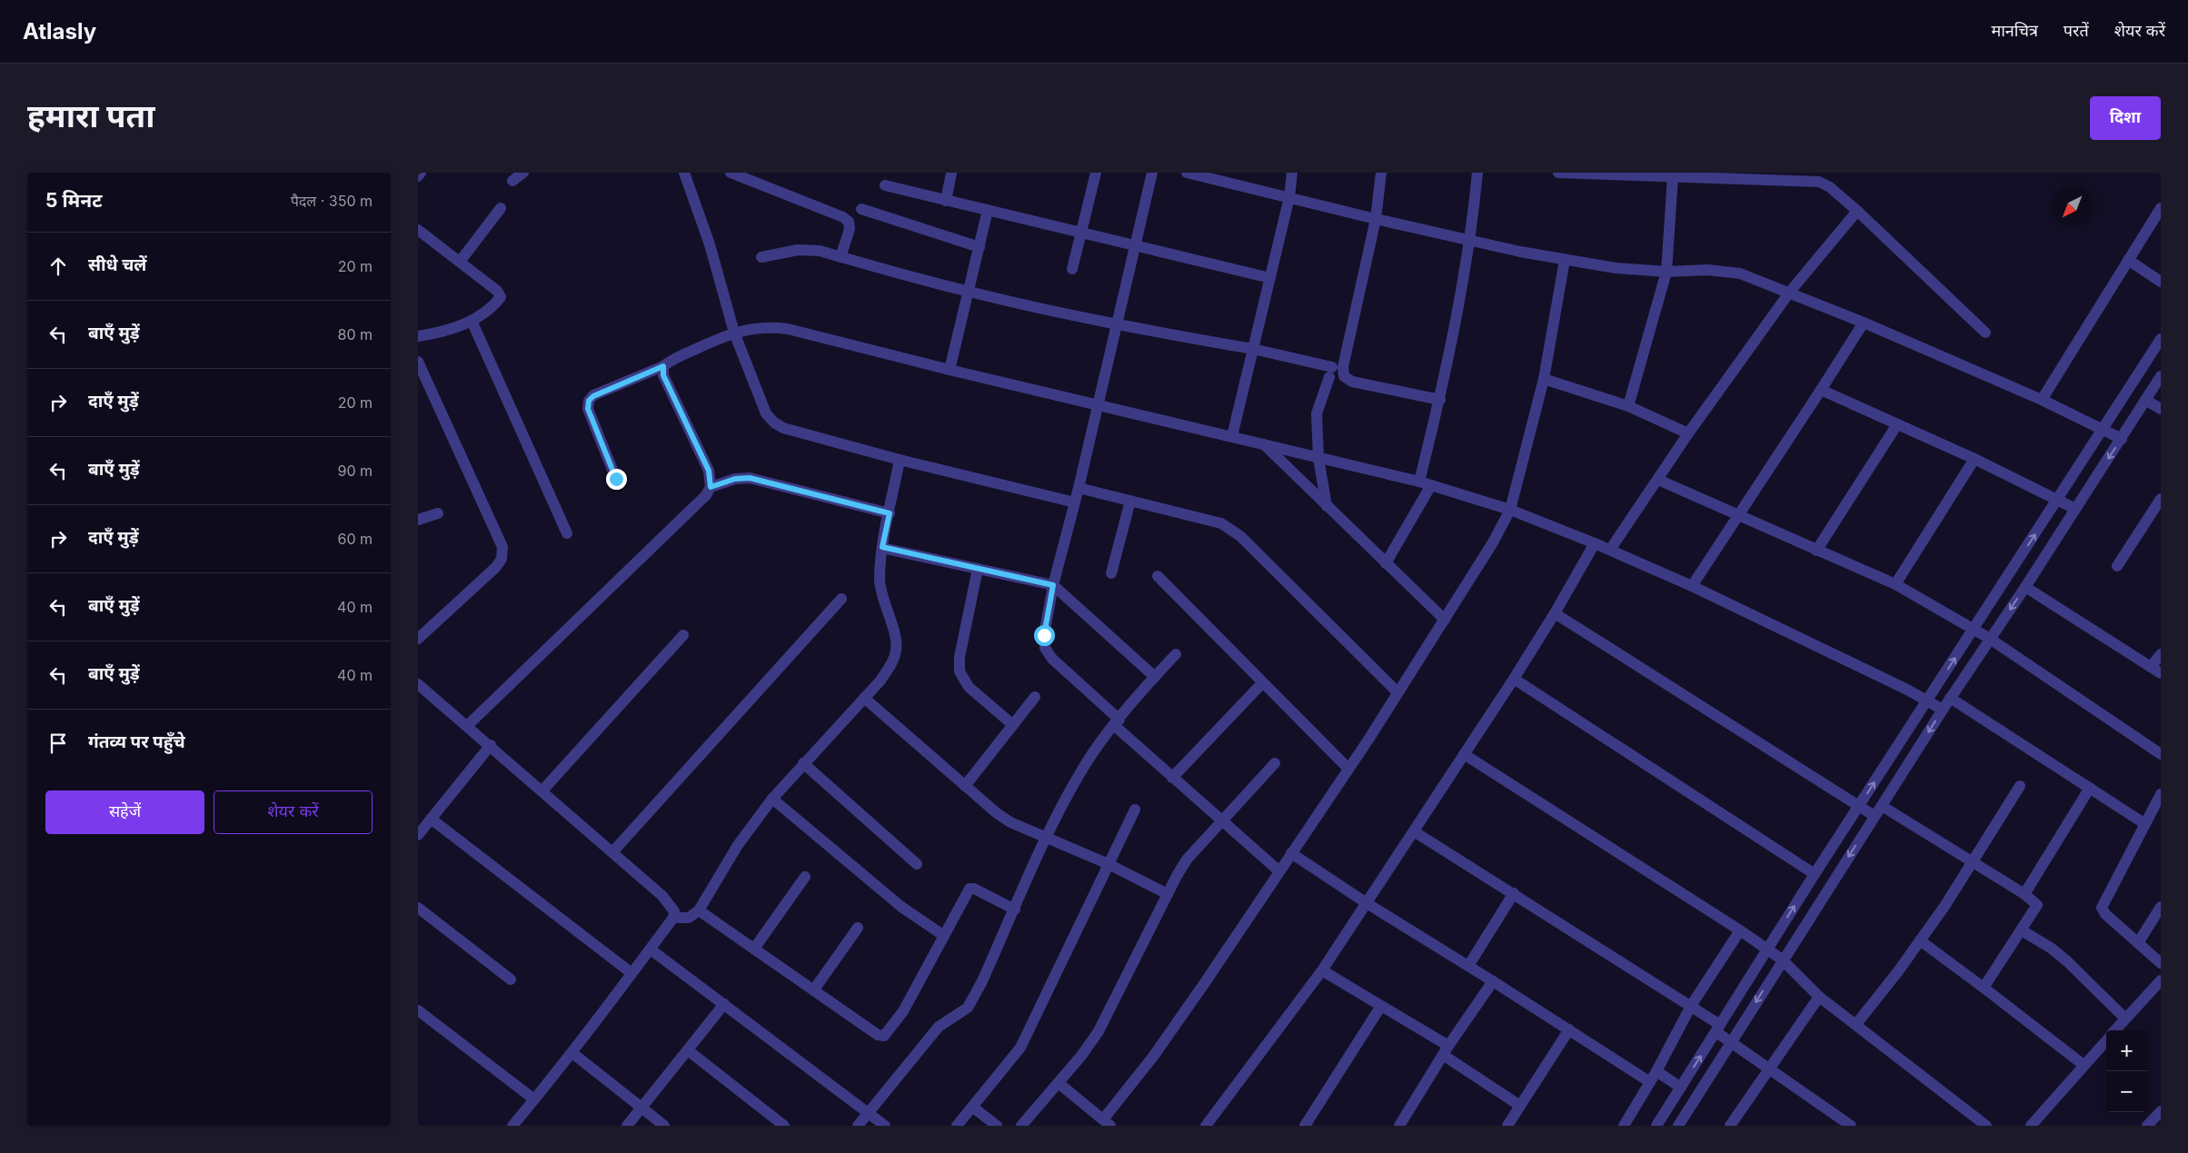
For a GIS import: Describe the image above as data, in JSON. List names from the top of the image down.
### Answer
{
  "north": "bottom left",
  "page": {
    "header": "Atlasly",
    "nav": ["मानचित्र", "परतें", "शेयर करें"],
    "title": "हमारा पता",
    "buttons": [
      "दिशा",
      ["सहेजें", "शेयर करें"]
    ],
    "heading": ["5 मिनट", "पैदल · 350 m"],
    "list": [
      ["सीधे चलें", "20 m"],
      ["बाएँ मुड़ें", "80 m"],
      ["दाएँ मुड़ें", "20 m"],
      ["बाएँ मुड़ें", "90 m"],
      ["दाएँ मुड़ें", "60 m"],
      ["बाएँ मुड़ें", "40 m"],
      ["बाएँ मुड़ें", "40 m"],
      "गंतव्य पर पहुँचे"
    ],
    "map_buttons": ["+", "−"]
  }
}
